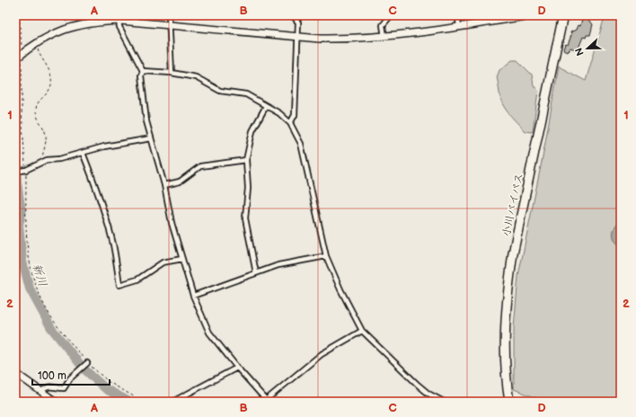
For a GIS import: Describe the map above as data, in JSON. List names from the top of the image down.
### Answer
{
  "streets": {
    "highway": ["小川バイパス"]
  },
  "water": ["新川"],
  "scale_bar": "100 m",
  "north": "left",
  "grid": {
    "columns": [
      "A",
      "B",
      "C",
      "D"
    ],
    "rows": ["1", "2"]
  }
}
